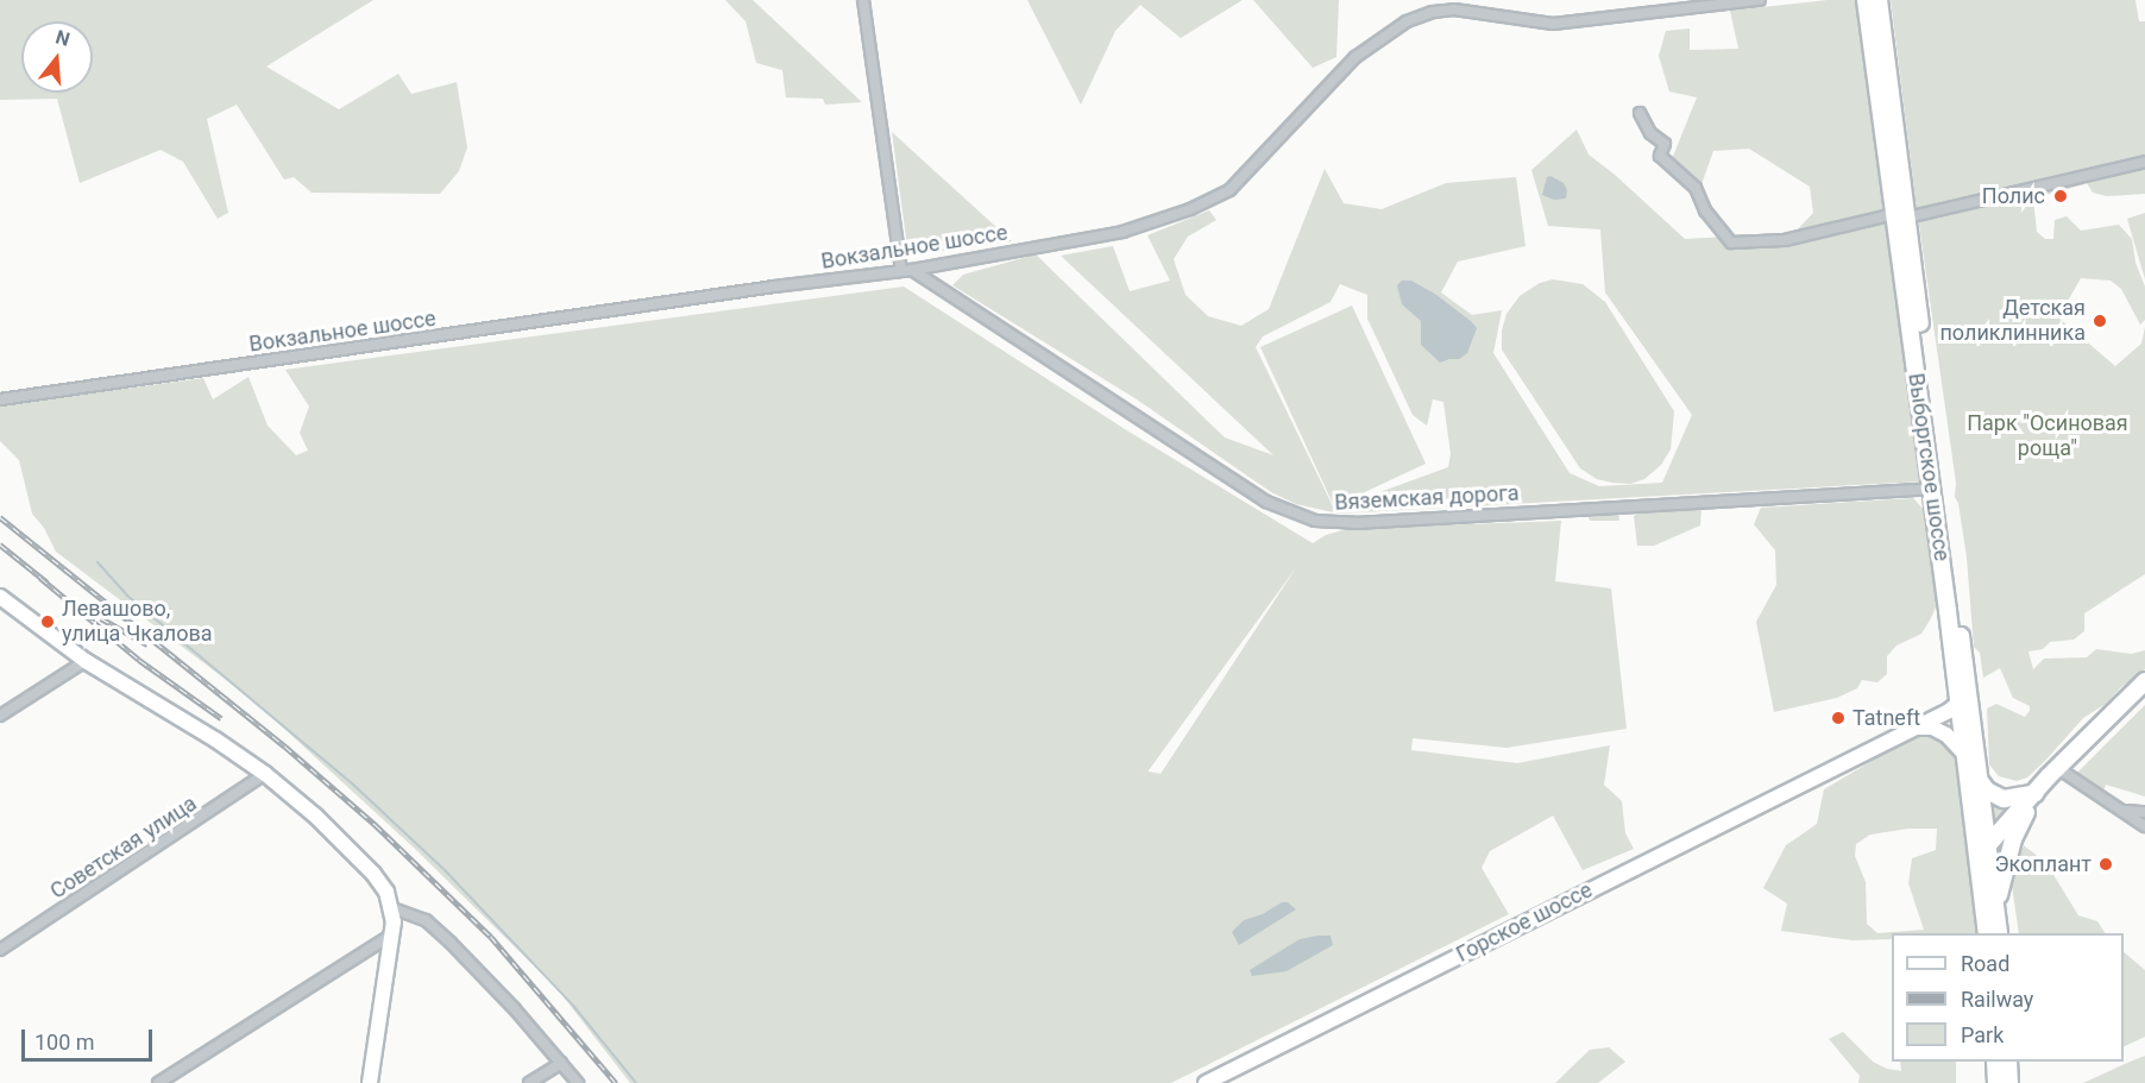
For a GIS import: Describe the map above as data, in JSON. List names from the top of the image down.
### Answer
{
  "streets": {
    "main road": ["Выборгское шоссе", "Горское шоссе"],
    "street": ["Вокзальное шоссе", "Вяземская дорога", "Советская улица"]
  },
  "crossings": [
    ["Вокзальное шоссе", "Вяземская дорога"],
    ["Выборгское шоссе", "Вяземская дорога"],
    ["Выборгское шоссе", "Горское шоссе"]
  ],
  "parks": ["Парк \"Осиновая роща\""],
  "places": [
    "Полис",
    "Детская поликлинника",
    "Левашово, улица Чкалова",
    "Tatneft",
    "Экоплант"
  ],
  "legend": ["Road", "Railway", "Park"],
  "scale_bar": "100 m",
  "north": "top"
}
